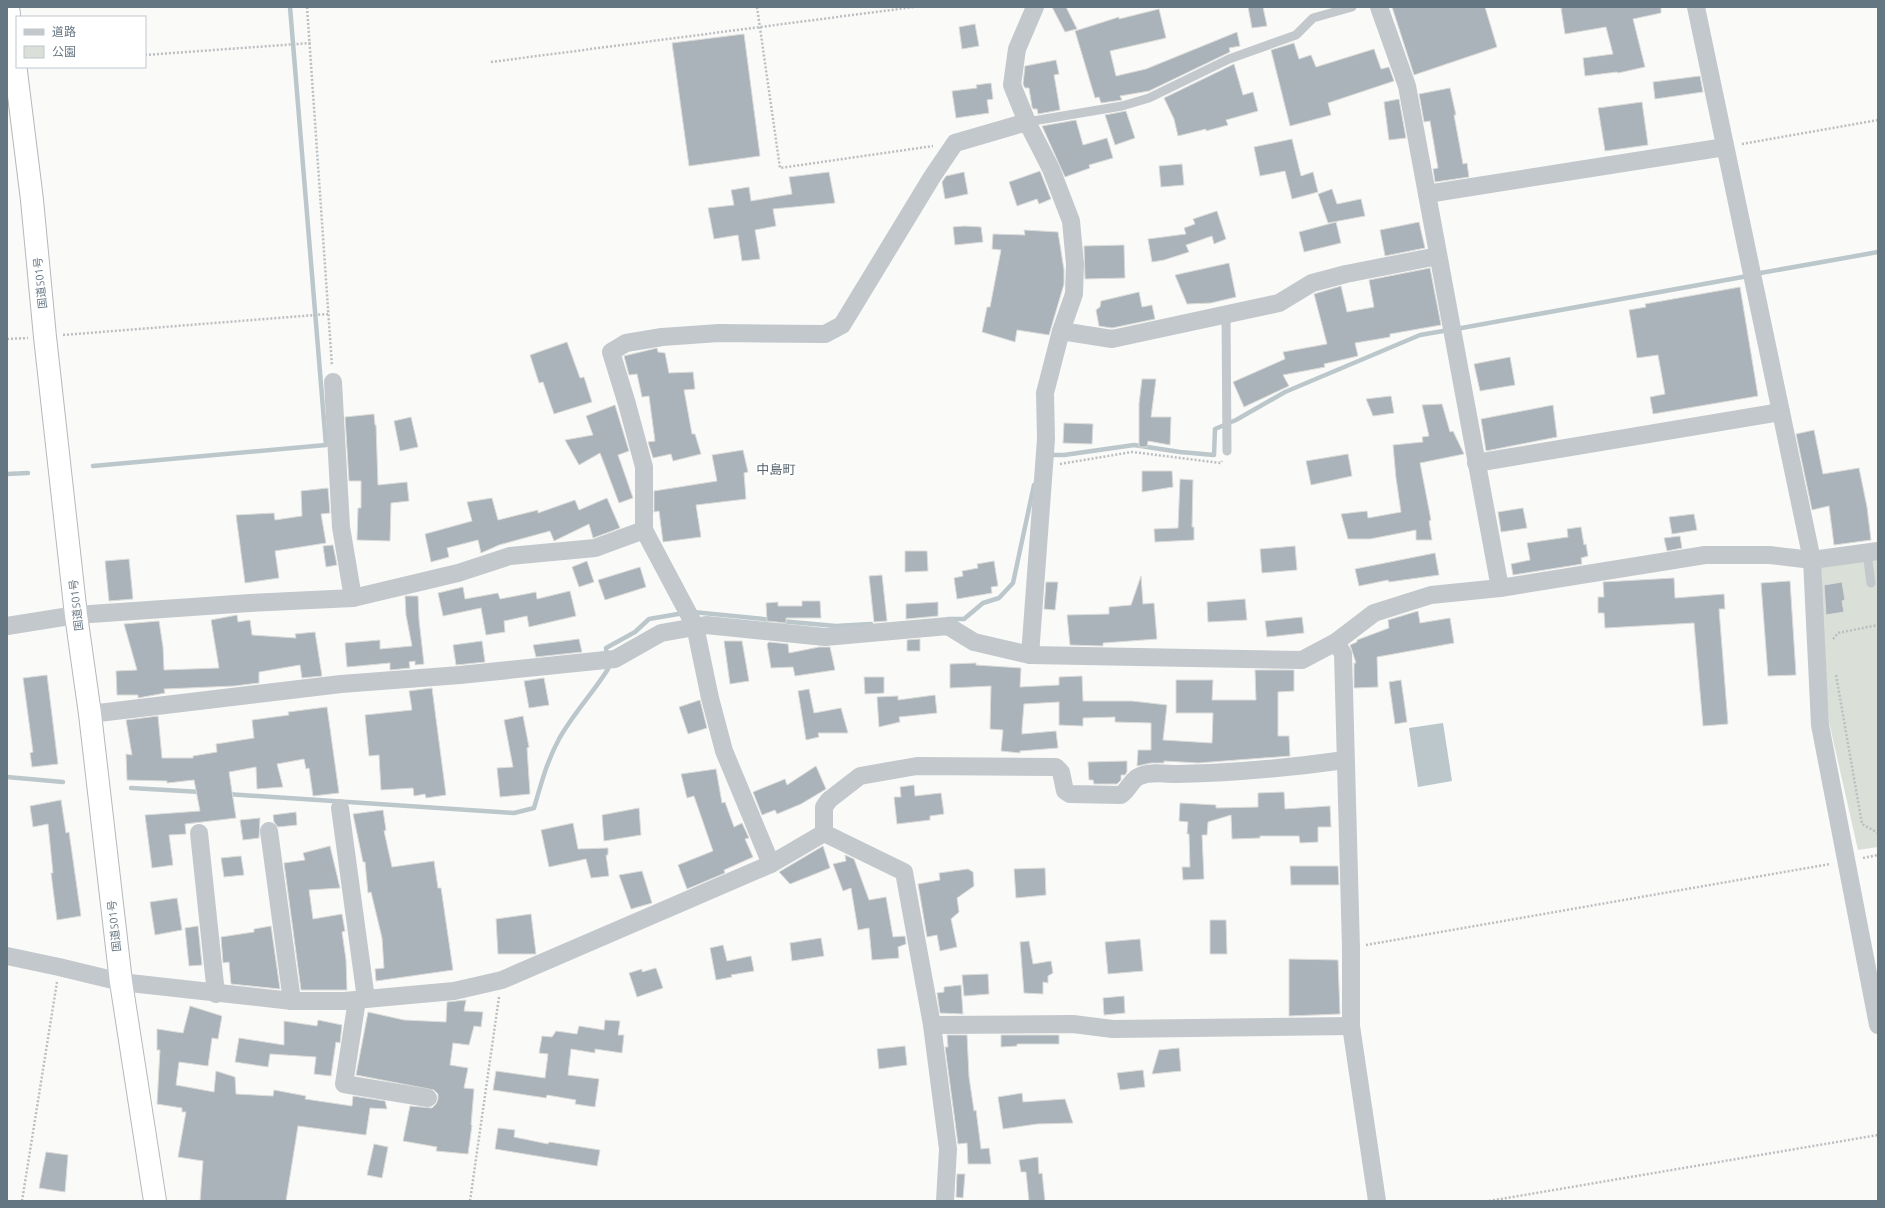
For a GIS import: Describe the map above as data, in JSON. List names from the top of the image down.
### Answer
{
  "streets": {
    "highway": ["国道501号"]
  },
  "districts": ["中島町"],
  "legend": ["道路", "公園"]
}
